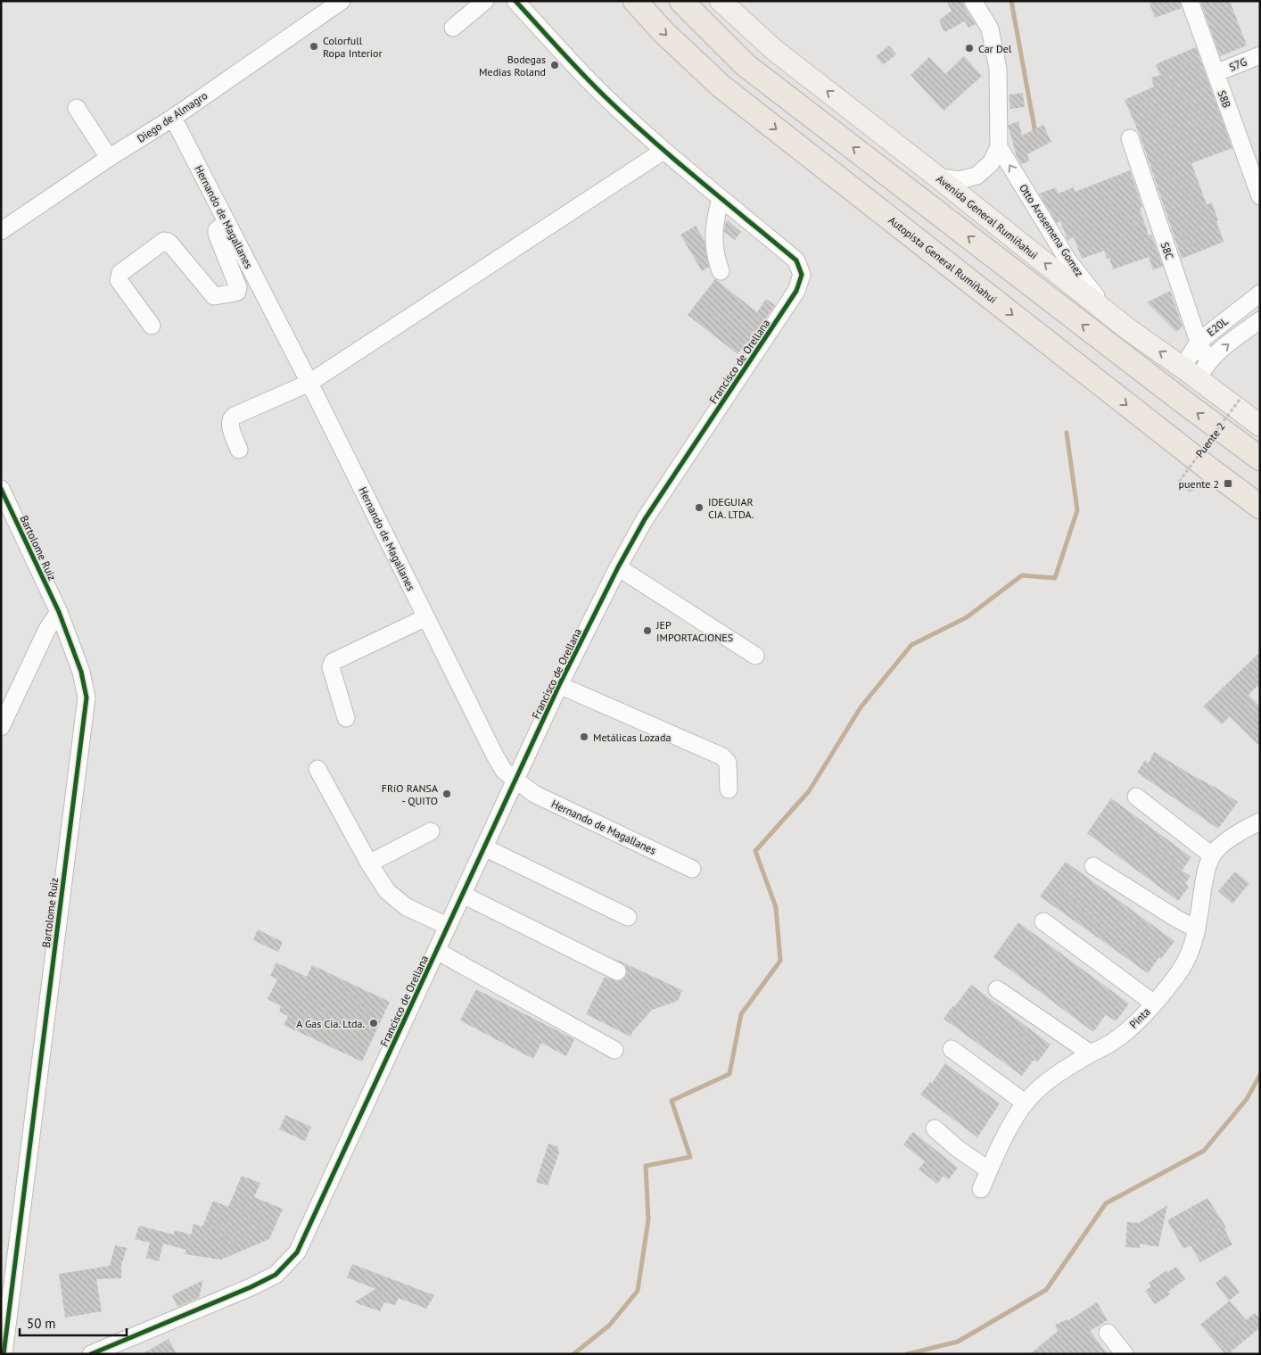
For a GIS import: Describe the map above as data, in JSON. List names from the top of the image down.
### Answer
{
  "streets": {
    "highway": ["Autopista General Rumiñahui"],
    "main road": ["Avenida General Rumiñahui"],
    "street": [
      "S7G",
      "S8B",
      "Diego de Almagro",
      "Hernando de Magallanes",
      "Otto Arosemena Gomez",
      "S8C",
      "E20L",
      "Francisco de Orellana",
      "Bartolome Ruiz",
      "Pinta"
    ],
    "path": ["Puente 2"]
  },
  "crossings": [
    ["S7G", "S8B"],
    ["Diego de Almagro", "Hernando de Magallanes"],
    ["Hernando de Magallanes", "Francisco de Orellana"],
    ["Avenida General Rumiñahui", "Otto Arosemena Gomez"],
    ["Avenida General Rumiñahui", "S8C"],
    ["Avenida General Rumiñahui", "E20L"],
    ["S8C", "E20L"]
  ],
  "one_way": ["Avenida General Rumiñahui", "Otto Arosemena Gomez"],
  "places": {
    "other": [
      "Colorfull Ropa Interior",
      "Car Del",
      "Bodegas Medias Roland",
      "IDEGUIAR CIA. LTDA.",
      "JEP IMPORTACIONES",
      "Metálicas Lozada",
      "FRíO RANSA - QUITO",
      "A Gas Cia. Ltda."
    ],
    "transit": ["puente 2"]
  },
  "scale_bar": "50 m"
}
